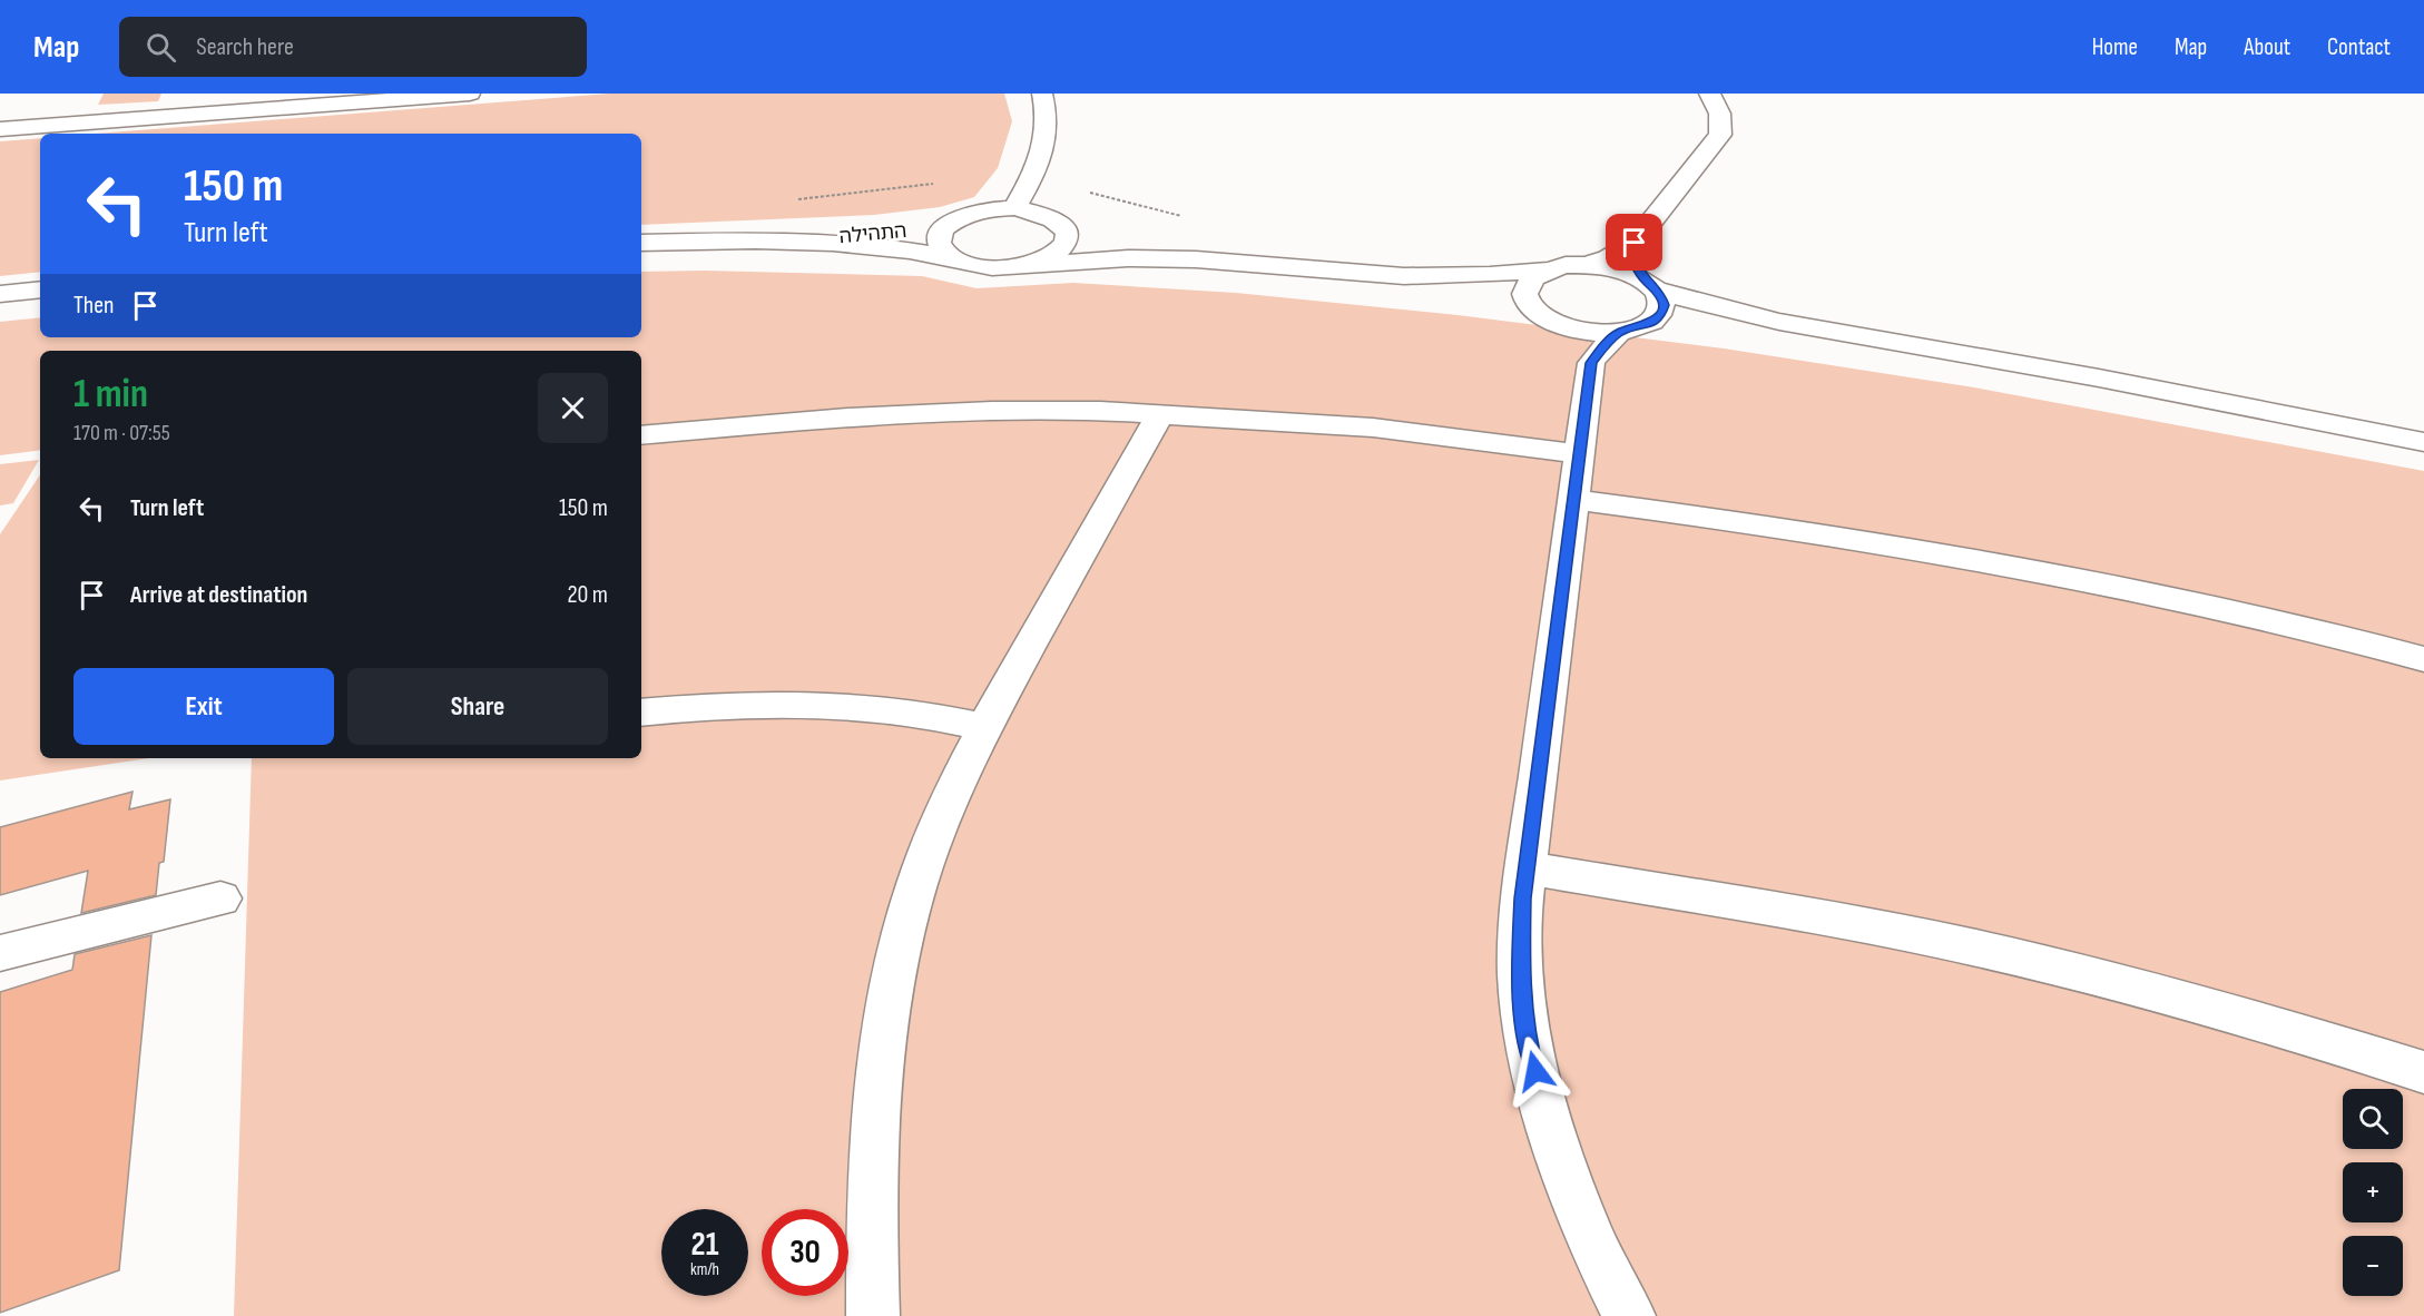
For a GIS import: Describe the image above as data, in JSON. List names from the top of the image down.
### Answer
{
  "streets": {
    "street": ["התהילה"]
  },
  "page": {
    "header": "Map",
    "search": "Search here",
    "nav": [
      "Home",
      "Map",
      "About",
      "Contact"
    ],
    "turn": ["150 m", "Turn left"],
    "then": "Then",
    "heading": ["1 min", "170 m · 07:55"],
    "list": [
      {
        "name": "Turn left",
        "value": "150 m"
      },
      {
        "name": "Arrive at destination",
        "value": "20 m"
      }
    ],
    "buttons": ["Exit", "Share"],
    "map_buttons": ["+", "−"],
    "speed": "21 km/h",
    "limit": "30"
  }
}
